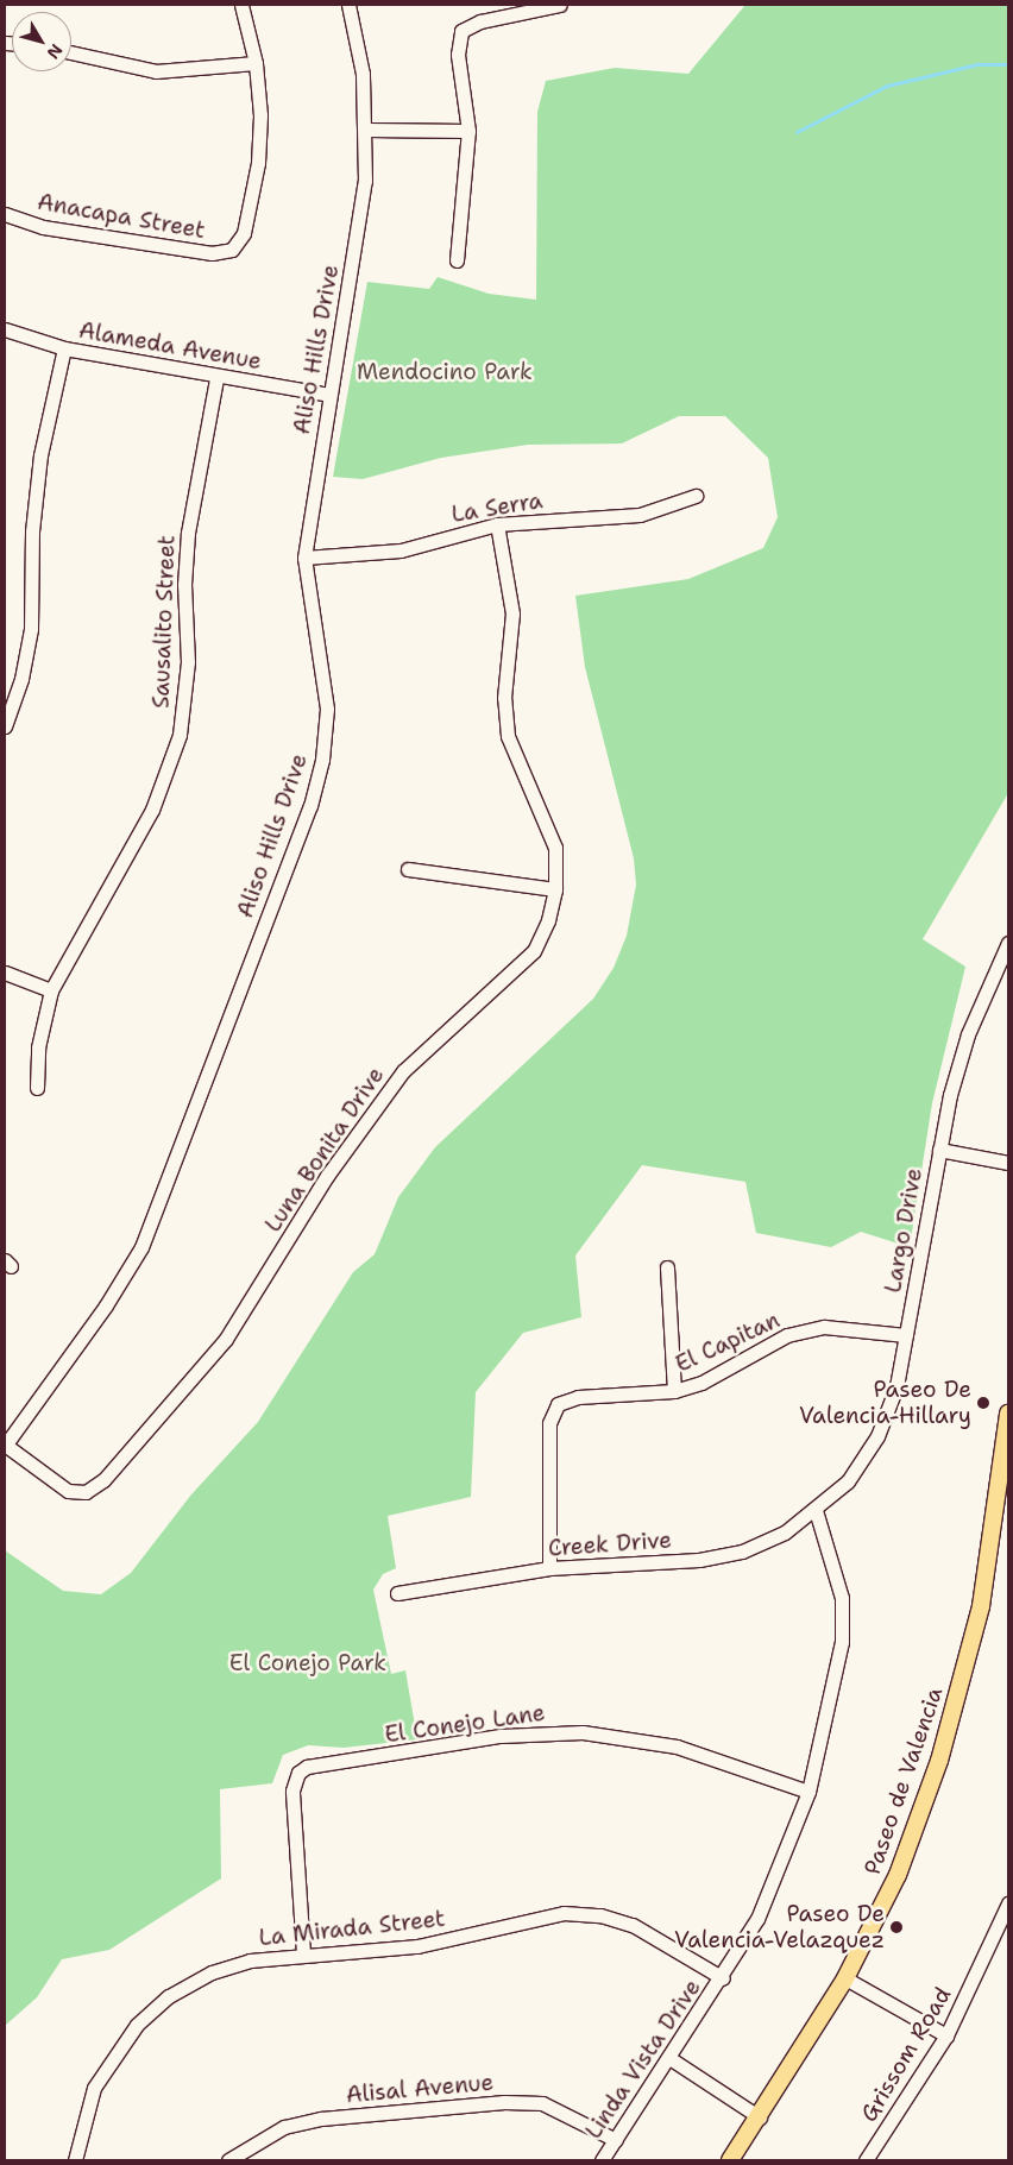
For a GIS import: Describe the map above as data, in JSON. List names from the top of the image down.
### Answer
{
  "streets": {
    "main road": ["Paseo de Valencia"],
    "street": [
      "Anacapa Street",
      "Alameda Avenue",
      "Aliso Hills Drive",
      "La Serra",
      "Sausalito Street",
      "Luna Bonita Drive",
      "Largo Drive",
      "El Capitan",
      "Creek Drive",
      "El Conejo Lane",
      "La Mirada Street",
      "Grissom Road",
      "Linda Vista Drive",
      "Alisal Avenue"
    ]
  },
  "crossings": [
    ["Alameda Avenue", "Aliso Hills Drive"],
    ["Alameda Avenue", "Sausalito Street"],
    ["Aliso Hills Drive", "La Serra"],
    ["Aliso Hills Drive", "Luna Bonita Drive"],
    ["La Serra", "Luna Bonita Drive"],
    ["Largo Drive", "El Capitan"],
    ["Largo Drive", "Creek Drive"],
    ["Largo Drive", "Linda Vista Drive"],
    ["El Capitan", "Creek Drive"],
    ["Creek Drive", "Linda Vista Drive"],
    ["El Conejo Lane", "La Mirada Street"],
    ["El Conejo Lane", "Linda Vista Drive"],
    ["La Mirada Street", "Linda Vista Drive"],
    ["Linda Vista Drive", "Alisal Avenue"]
  ],
  "parks": ["Mendocino Park", "El Conejo Park"],
  "places": ["Paseo De Valencia-Hillary", "Paseo De Valencia-Velazquez"],
  "north": "bottom right"
}
